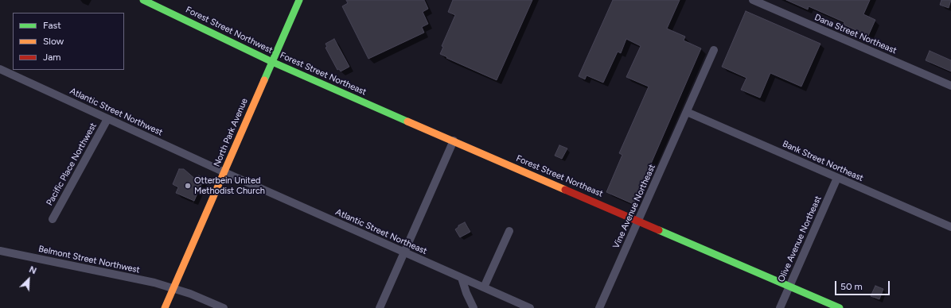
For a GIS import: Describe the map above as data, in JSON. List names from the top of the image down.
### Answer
{
  "streets": {
    "street": [
      "Forest Street Northwest",
      "Dana Street Northeast",
      "Forest Street Northeast",
      "Atlantic Street Northwest",
      "North Park Avenue",
      "Bank Street Northeast",
      "Pacific Place Northwest",
      "Vine Avenue Northeast",
      "Atlantic Street Northeast",
      "Olive Avenue Northeast",
      "Belmont Street Northwest"
    ]
  },
  "crossings": [
    ["Forest Street Northwest", "Forest Street Northeast"],
    ["Forest Street Northwest", "North Park Avenue"],
    ["Forest Street Northeast", "North Park Avenue"],
    ["Forest Street Northeast", "Vine Avenue Northeast"],
    ["Forest Street Northeast", "Olive Avenue Northeast"],
    ["Atlantic Street Northwest", "North Park Avenue"],
    ["Atlantic Street Northwest", "Pacific Place Northwest"],
    ["Atlantic Street Northwest", "Atlantic Street Northeast"],
    ["North Park Avenue", "Atlantic Street Northeast"],
    ["North Park Avenue", "Belmont Street Northwest"],
    ["Bank Street Northeast", "Vine Avenue Northeast"],
    ["Bank Street Northeast", "Olive Avenue Northeast"]
  ],
  "places": ["Otterbein United Methodist Church"],
  "legend": ["Fast", "Slow", "Jam"],
  "scale_bar": "50 m",
  "north": "top right"
}
